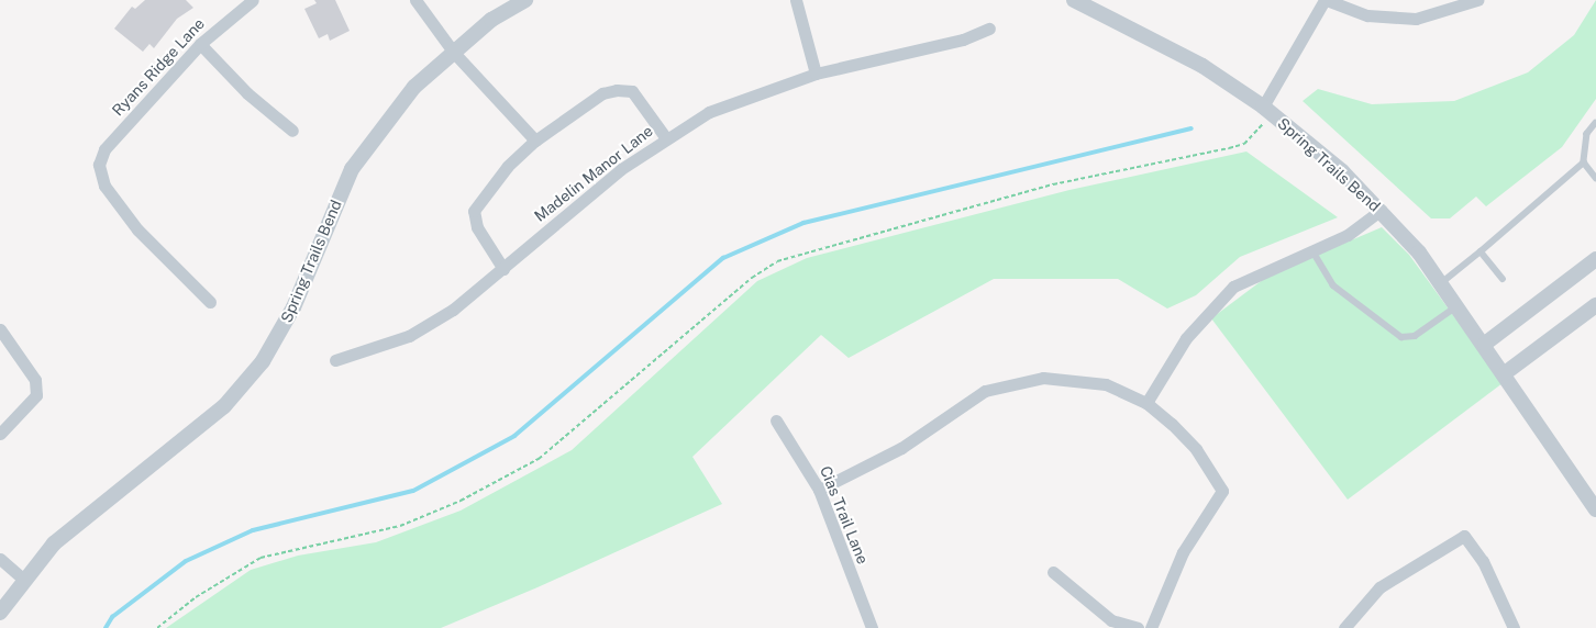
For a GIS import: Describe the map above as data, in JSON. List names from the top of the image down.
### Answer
{
  "streets": {
    "street": [
      "Ryans Ridge Lane",
      "Spring Trails Bend",
      "Madelin Manor Lane",
      "Cias Trail Lane"
    ]
  }
}
